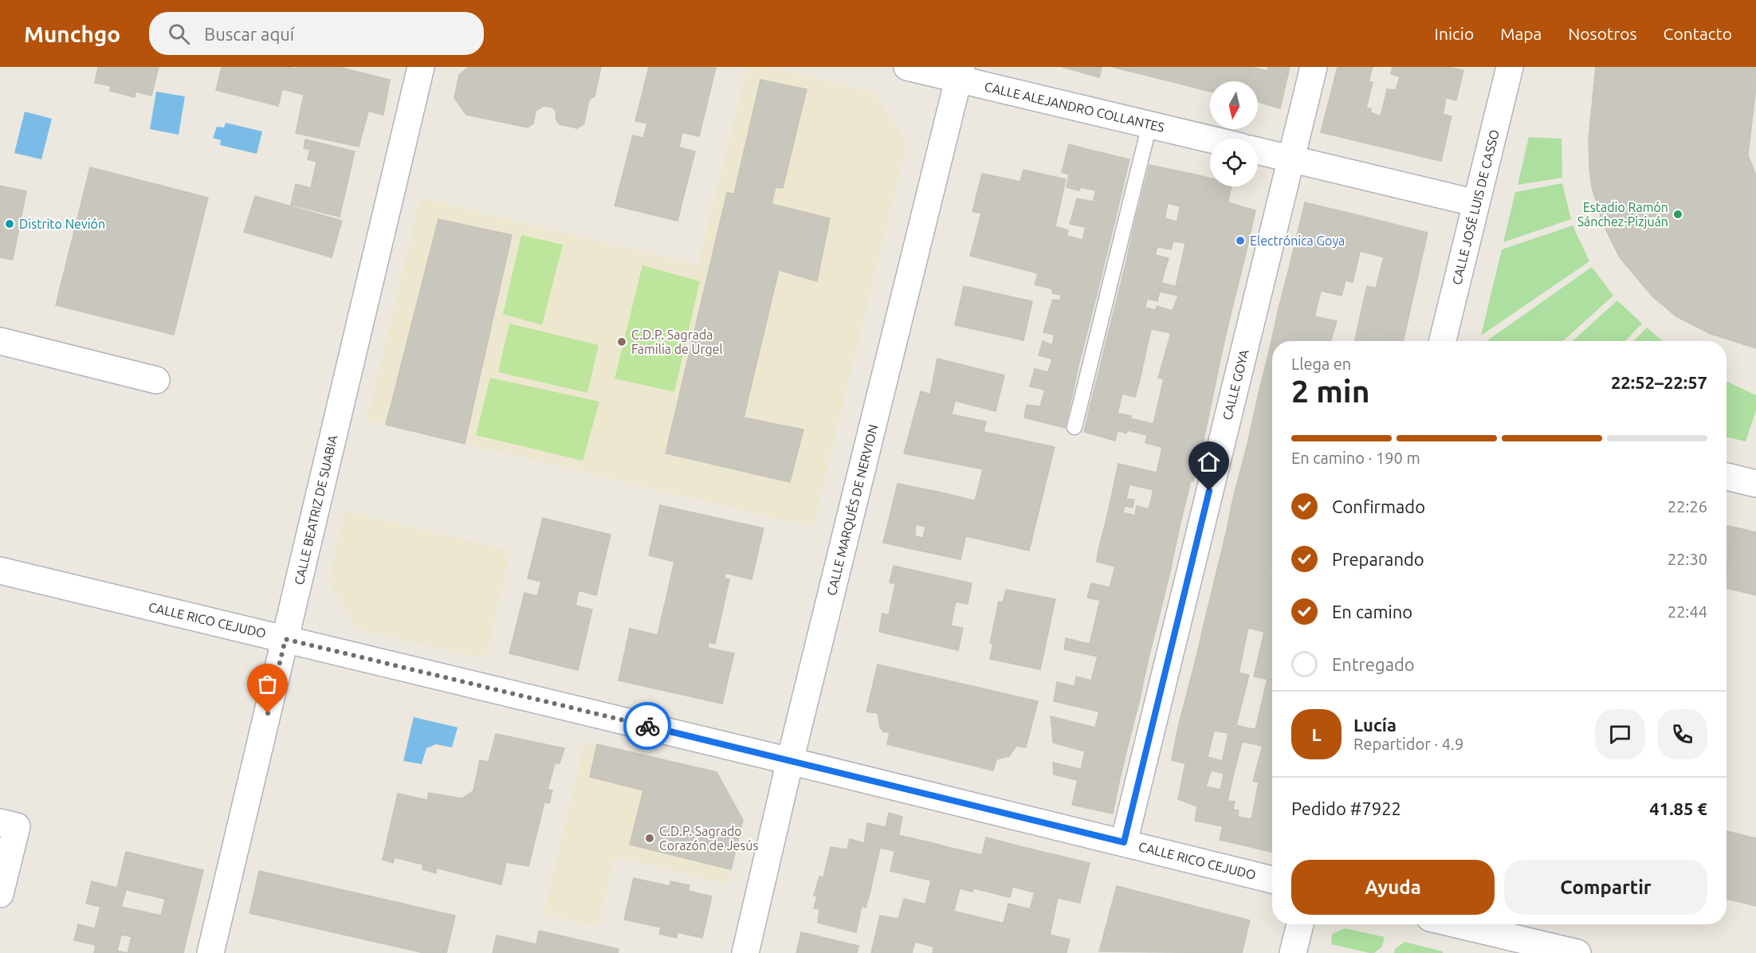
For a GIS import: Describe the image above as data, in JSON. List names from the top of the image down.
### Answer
{
  "streets": {
    "street": [
      "CALLE ALEJANDRO COLLANTES",
      "CALLE JOSÉ LUIS DE CASSO",
      "CALLE GOYA",
      "CALLE BEATRIZ DE SUABIA",
      "CALLE MARQUÉS DE NERVION",
      "CALLE RICO CEJUDO"
    ]
  },
  "crossings": [
    ["CALLE ALEJANDRO COLLANTES", "CALLE MARQUÉS DE NERVION"],
    ["CALLE GOYA", "CALLE RICO CEJUDO"],
    ["CALLE BEATRIZ DE SUABIA", "CALLE RICO CEJUDO"],
    ["CALLE MARQUÉS DE NERVION", "CALLE RICO CEJUDO"]
  ],
  "places": [
    "Estadio Ramón Sánchez-Pizjuán",
    "Distrito Nevión",
    "Electrónica Goya",
    "C.D.P. Sagrada Familia de Urgel",
    "C.D.P. Sagrado Corazón de Jesús"
  ],
  "north": "bottom",
  "page": {
    "header": "Munchgo",
    "search": "Buscar aquí",
    "nav": [
      "Inicio",
      "Mapa",
      "Nosotros",
      "Contacto"
    ],
    "heading": ["2 min", "Llega en", "22:52–22:57"],
    "panel": [
      "Lucía",
      "Repartidor · 4.9",
      "Pedido #7922",
      "41.85 €"
    ],
    "bar": "En camino · 190 m",
    "list": [
      ["Confirmado", "22:26"],
      ["Preparando", "22:30"],
      ["En camino", "22:44"],
      "Entregado"
    ],
    "round": "L",
    "buttons": ["Ayuda", "Compartir"]
  }
}
